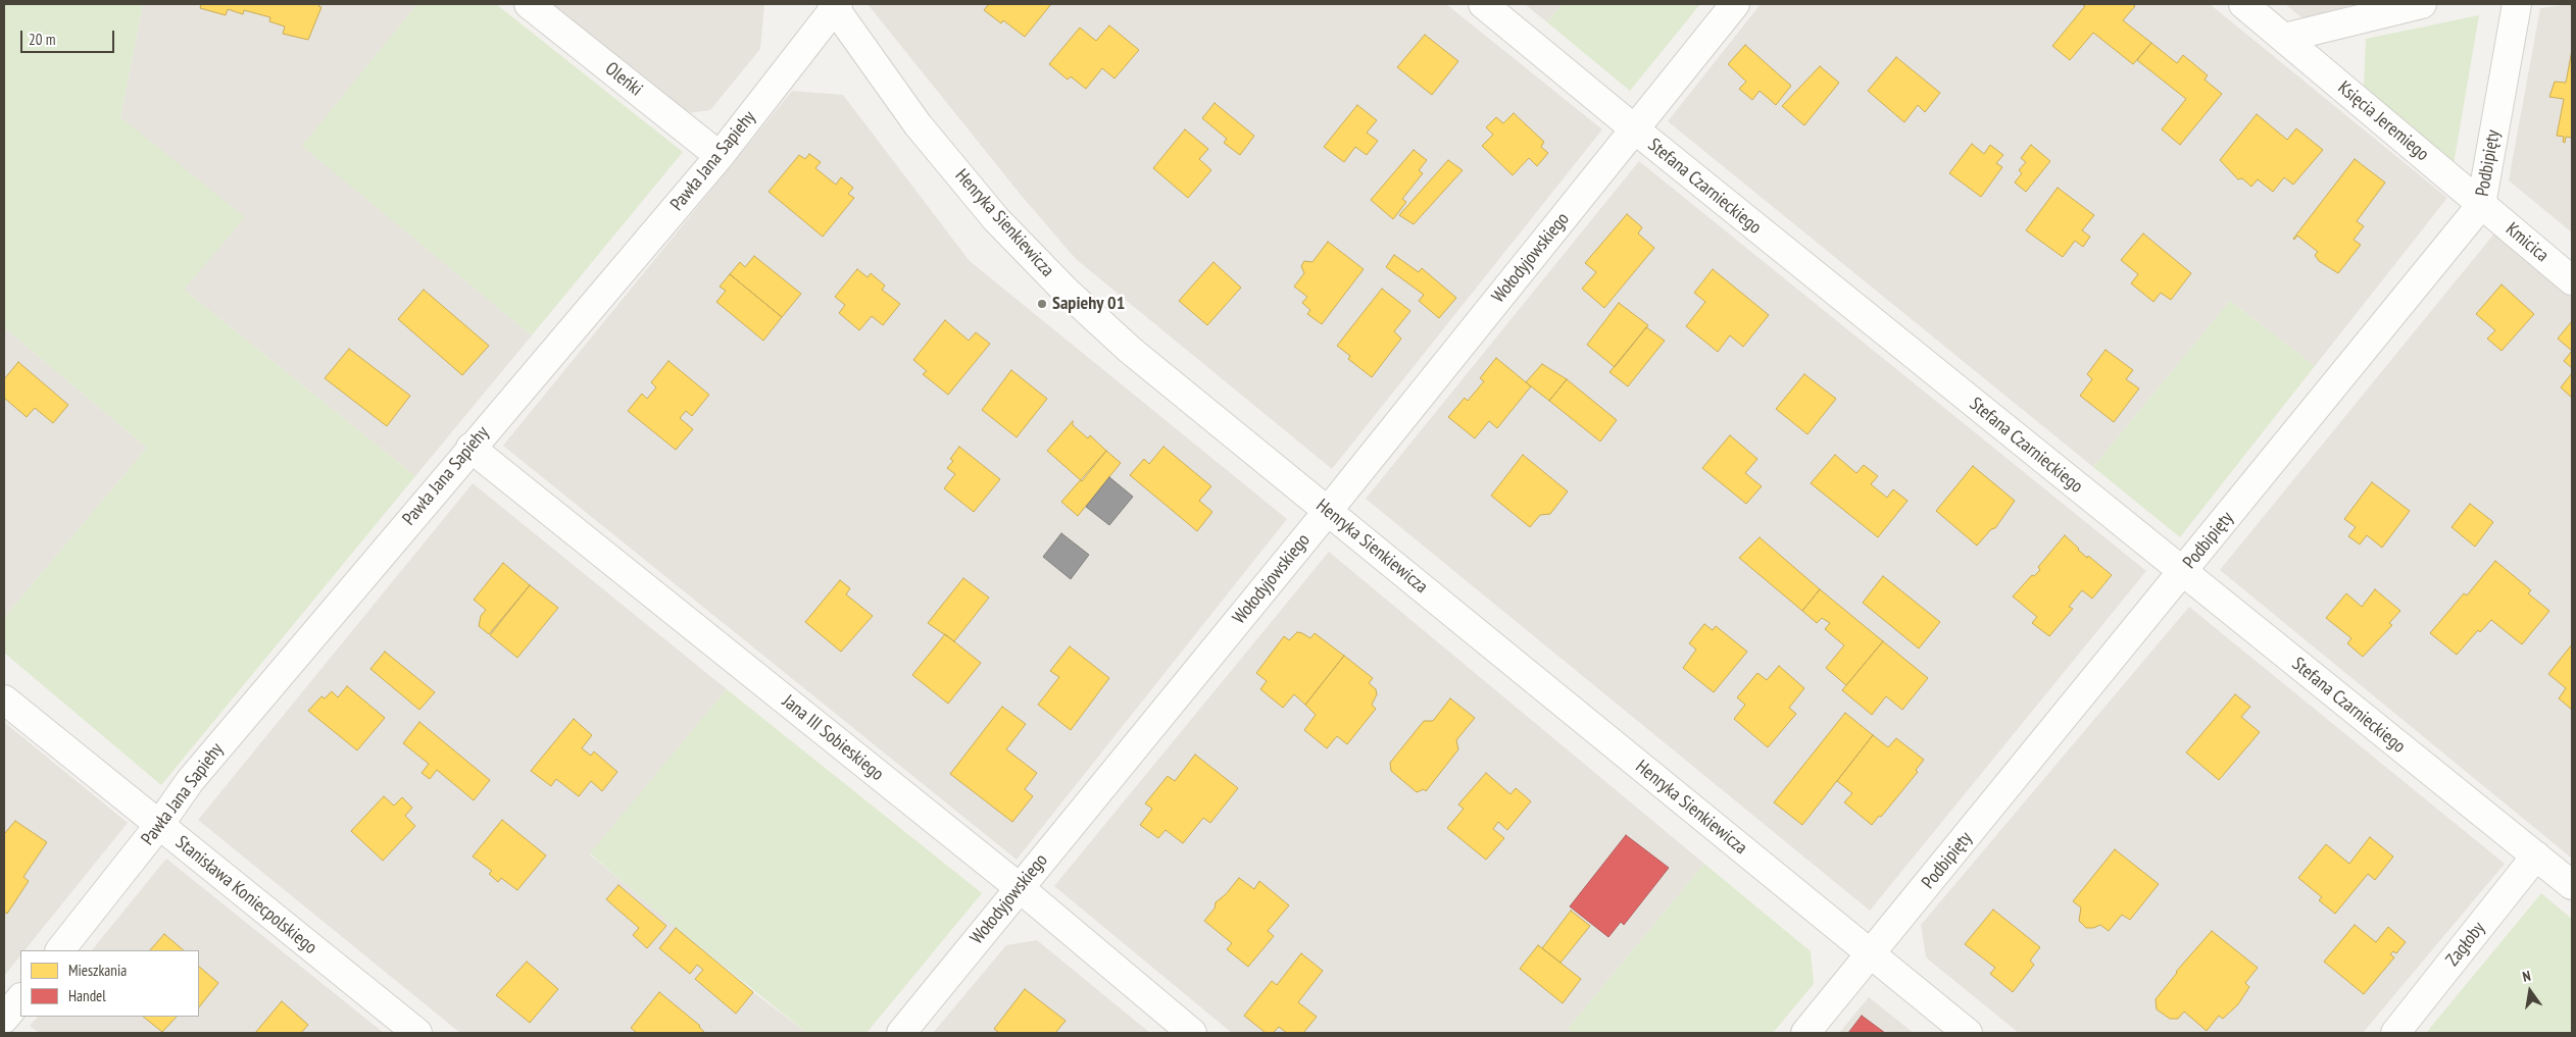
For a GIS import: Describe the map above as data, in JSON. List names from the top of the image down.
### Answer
{
  "streets": {
    "street": [
      "Oleńki",
      "Księcia Jeremiego",
      "Pawła Jana Sapiehy",
      "Podbipięty",
      "Stefana Czarnieckiego",
      "Henryka Sienkiewicza",
      "Kmicica",
      "Wołodyjowskiego",
      "Jana III Sobieskiego",
      "Stanisława Koniecpolskiego",
      "Zagłoby"
    ]
  },
  "crossings": [
    ["Oleńki", "Pawła Jana Sapiehy"],
    ["Księcia Jeremiego", "Podbipięty"],
    ["Księcia Jeremiego", "Kmicica"],
    ["Pawła Jana Sapiehy", "Henryka Sienkiewicza"],
    ["Pawła Jana Sapiehy", "Jana III Sobieskiego"],
    ["Pawła Jana Sapiehy", "Stanisława Koniecpolskiego"],
    ["Podbipięty", "Stefana Czarnieckiego"],
    ["Podbipięty", "Henryka Sienkiewicza"],
    ["Podbipięty", "Kmicica"],
    ["Stefana Czarnieckiego", "Wołodyjowskiego"],
    ["Stefana Czarnieckiego", "Zagłoby"],
    ["Henryka Sienkiewicza", "Wołodyjowskiego"],
    ["Wołodyjowskiego", "Jana III Sobieskiego"]
  ],
  "places": ["Sapiehy 01"],
  "legend": ["Mieszkania", "Handel"],
  "scale_bar": "20 m",
  "north": "top"
}
